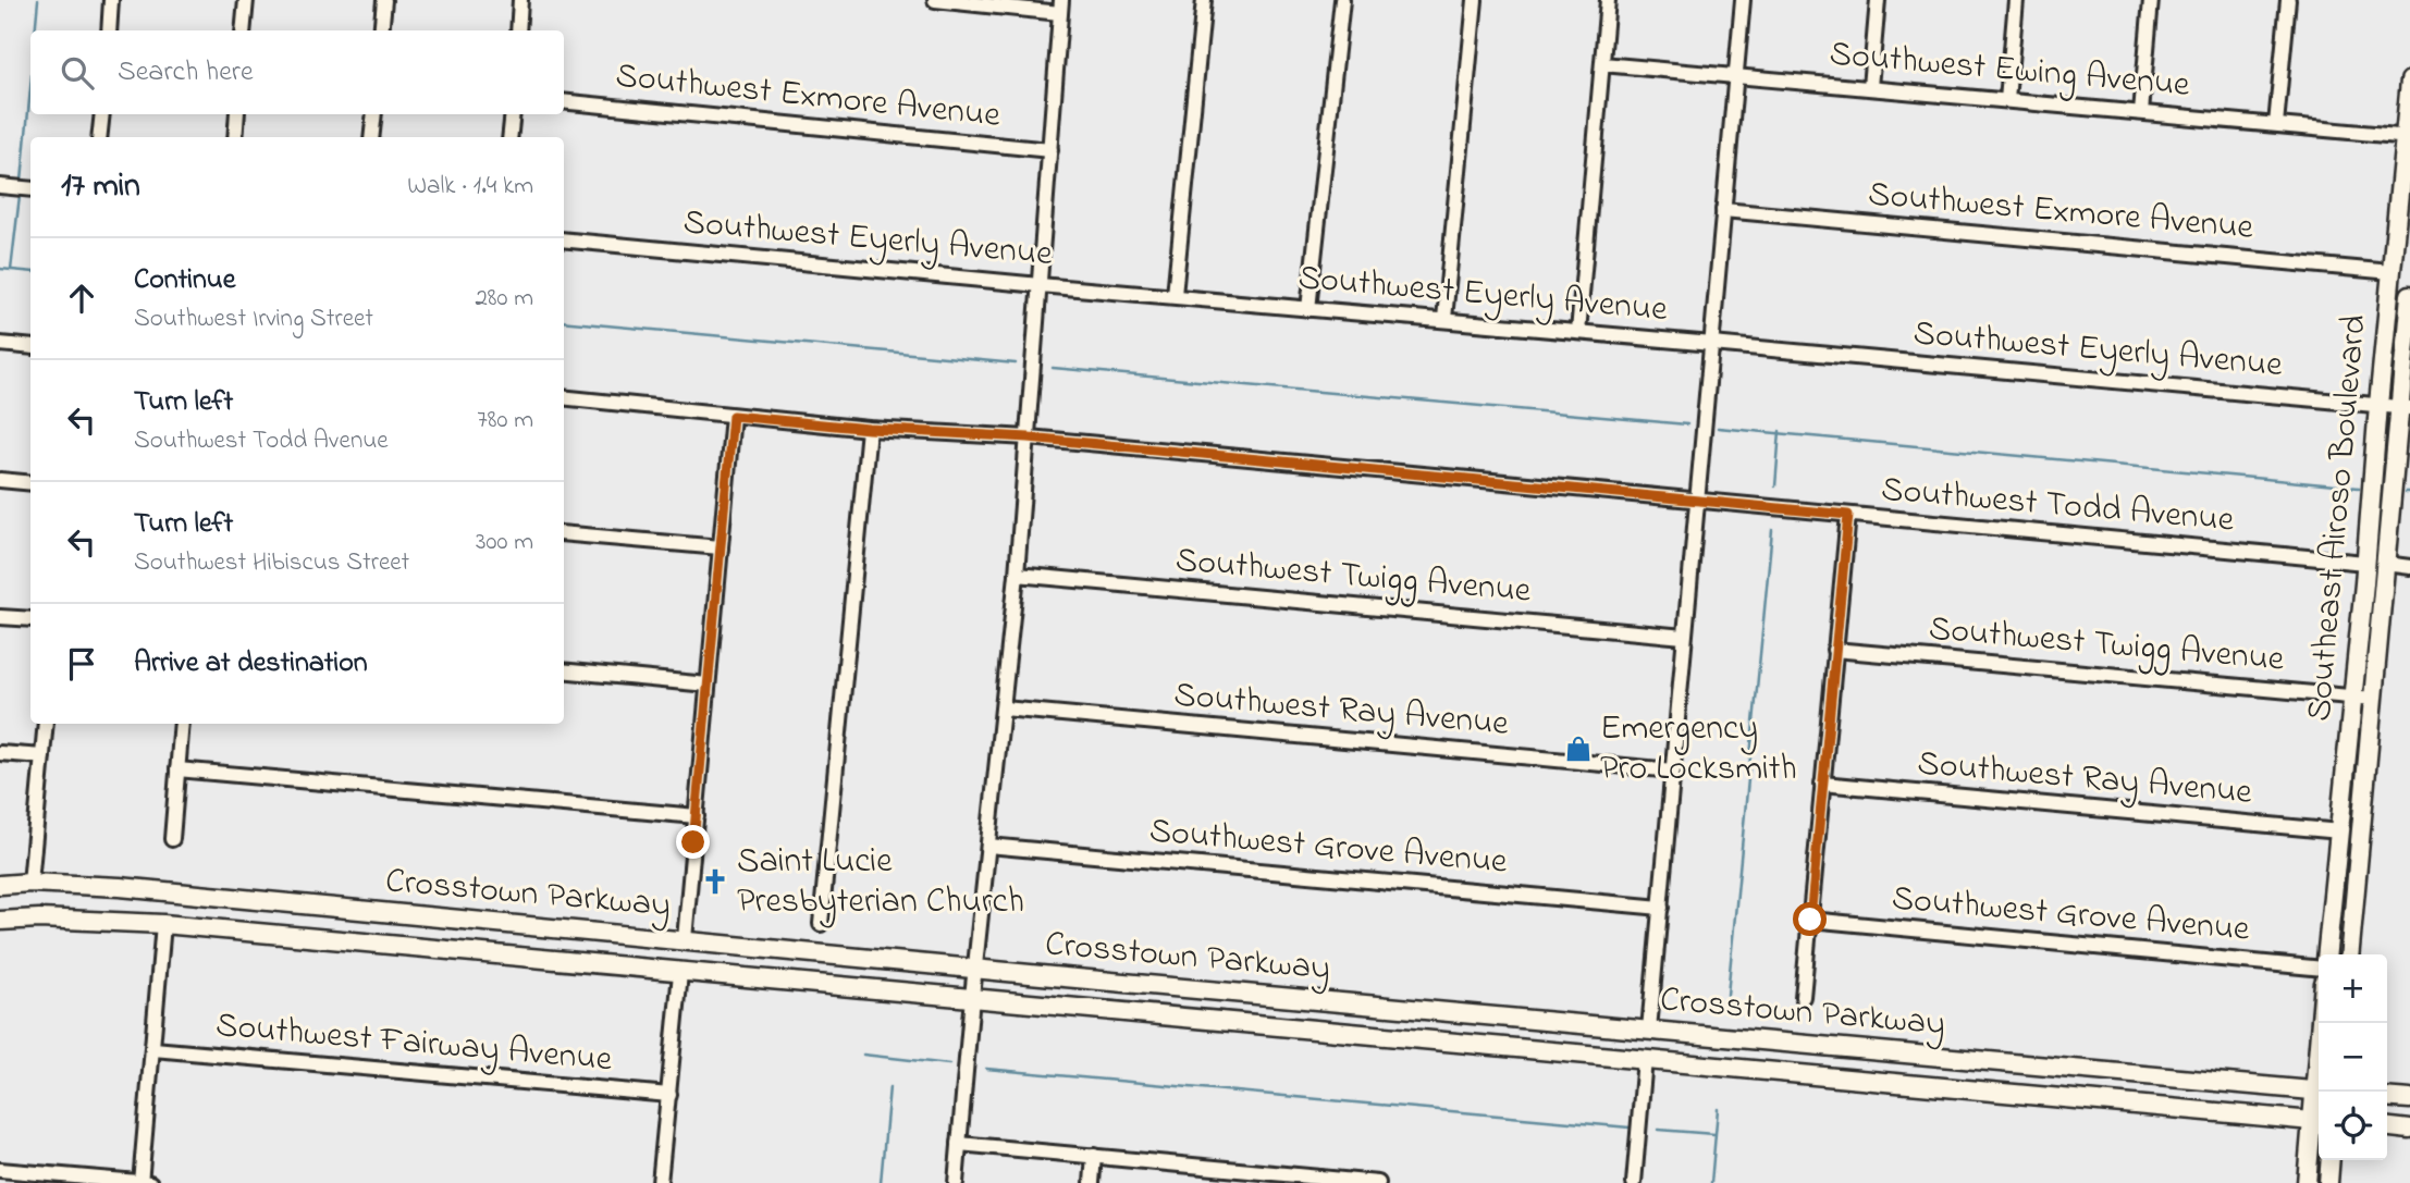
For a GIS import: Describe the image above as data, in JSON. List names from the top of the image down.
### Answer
{
  "streets": {
    "main road": ["Southeast Airoso Boulevard", "Crosstown Parkway"],
    "street": [
      "Southwest Ewing Avenue",
      "Southwest Exmore Avenue",
      "Southwest Eyerly Avenue",
      "Southwest Todd Avenue",
      "Southwest Twigg Avenue",
      "Southwest Ray Avenue",
      "Southwest Grove Avenue",
      "Southwest Fairway Avenue"
    ]
  },
  "crossings": [
    ["Southwest Ewing Avenue", "Southeast Airoso Boulevard"],
    ["Southwest Exmore Avenue", "Southeast Airoso Boulevard"],
    ["Southwest Eyerly Avenue", "Southeast Airoso Boulevard"],
    ["Southwest Todd Avenue", "Southeast Airoso Boulevard"],
    ["Southeast Airoso Boulevard", "Southwest Twigg Avenue"],
    ["Southeast Airoso Boulevard", "Southwest Ray Avenue"]
  ],
  "places": {
    "shop": ["Emergency Pro Locksmith"],
    "church": ["Saint Lucie Presbyterian Church"]
  },
  "page": {
    "search": "Search here",
    "heading": ["17 min", "Walk · 1.4 km"],
    "list": [
      ["Continue", "Southwest Irving Street", "280 m"],
      ["Turn left", "Southwest Todd Avenue", "780 m"],
      ["Turn left", "Southwest Hibiscus Street", "300 m"],
      "Arrive at destination"
    ],
    "map_buttons": ["+", "−"]
  }
}
